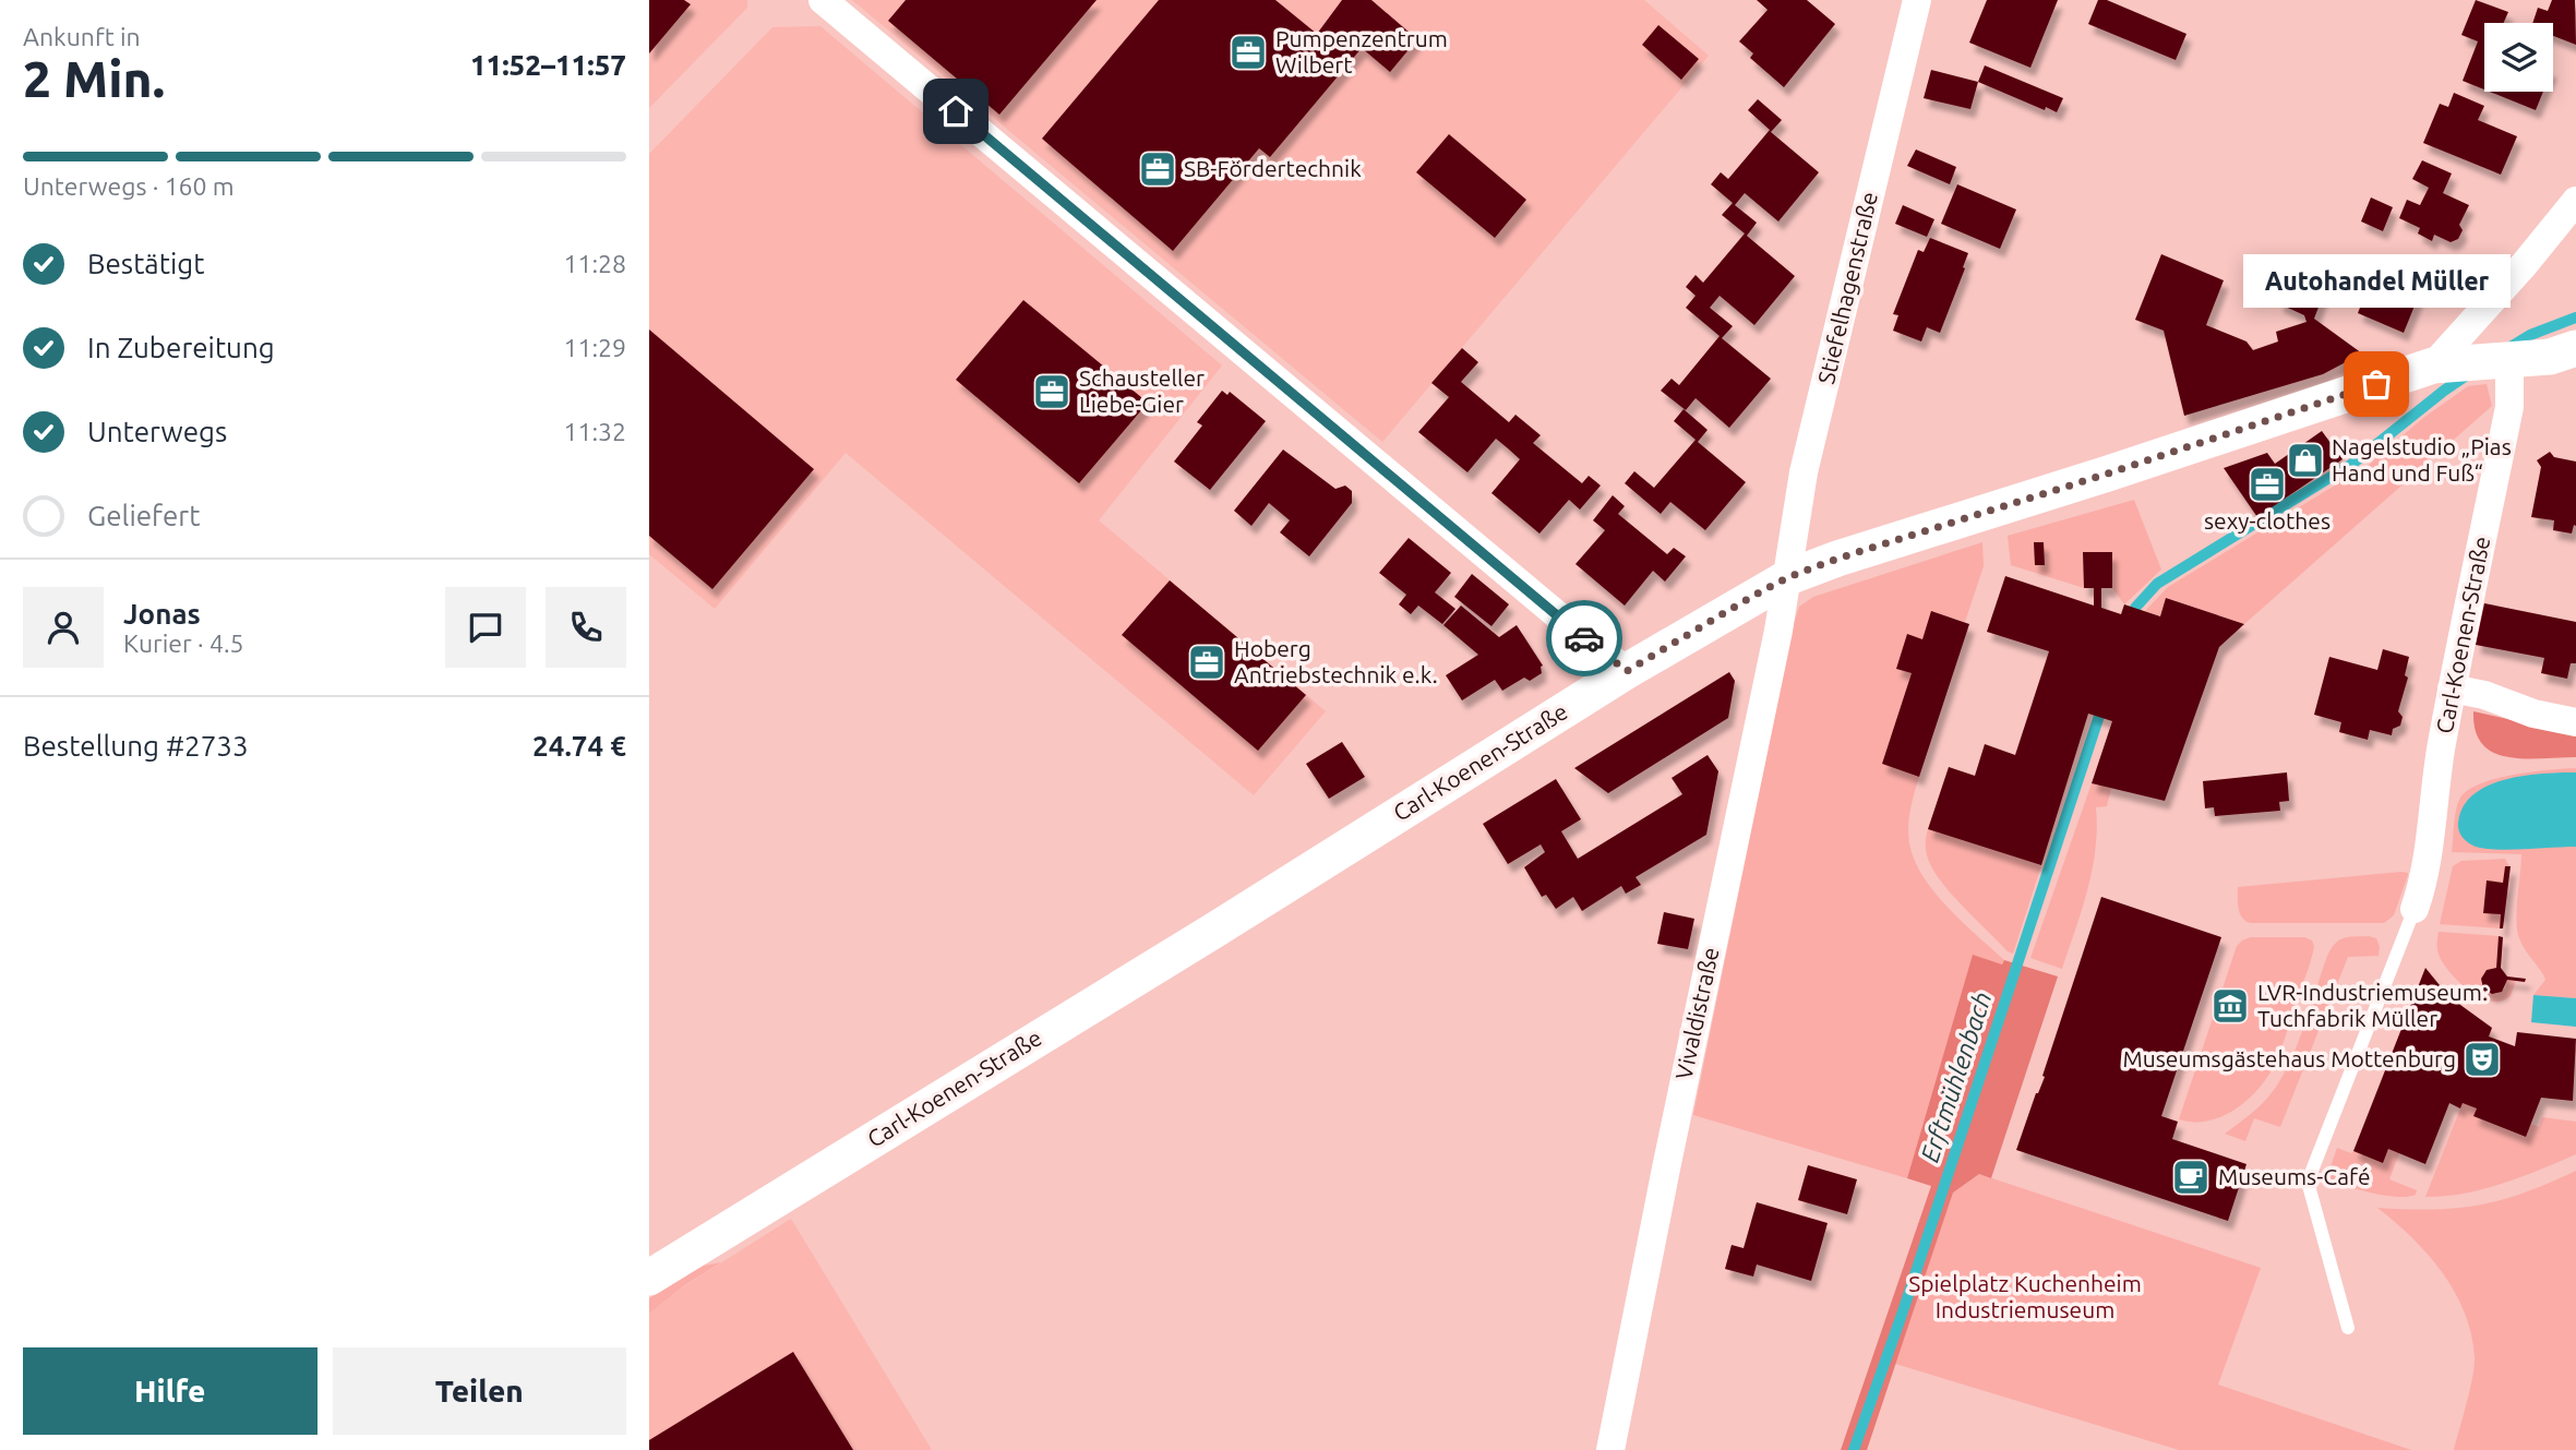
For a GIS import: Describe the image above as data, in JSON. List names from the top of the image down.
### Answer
{
  "streets": {
    "street": ["Stiefelhagenstraße", "Carl-Koenen-Straße", "Vivaldistraße"]
  },
  "crossings": [
    ["Stiefelhagenstraße", "Carl-Koenen-Straße"],
    ["Stiefelhagenstraße", "Vivaldistraße"],
    ["Carl-Koenen-Straße", "Vivaldistraße"]
  ],
  "water": ["Erftmühlenbach"],
  "parks": ["Spielplatz Kuchenheim Industriemuseum"],
  "places": {
    "office": [
      "Pumpenzentrum Wilbert",
      "SB-Fördertechnik",
      "Schausteller Liebe-Gier",
      "sexy-clothes",
      "Hoberg Antriebstechnik e.k."
    ],
    "other": ["Autohandel Müller"],
    "shop": ["Nagelstudio „Pias Hand und Fuß“"],
    "museum": ["LVR-Industriemuseum: Tuchfabrik Müller"],
    "theatre": ["Museumsgästehaus Mottenburg"],
    "cafe": ["Museums-Café"]
  },
  "page": {
    "heading": ["2 Min.", "Ankunft in", "11:52–11:57"],
    "panel": [
      "Jonas",
      "Kurier · 4.5",
      "Bestellung #2733",
      "24.74 €"
    ],
    "bar": "Unterwegs · 160 m",
    "list": [
      ["Bestätigt", "11:28"],
      ["In Zubereitung", "11:29"],
      ["Unterwegs", "11:32"],
      "Geliefert"
    ],
    "bubble": "Autohandel Müller",
    "buttons": ["Hilfe", "Teilen"]
  }
}
